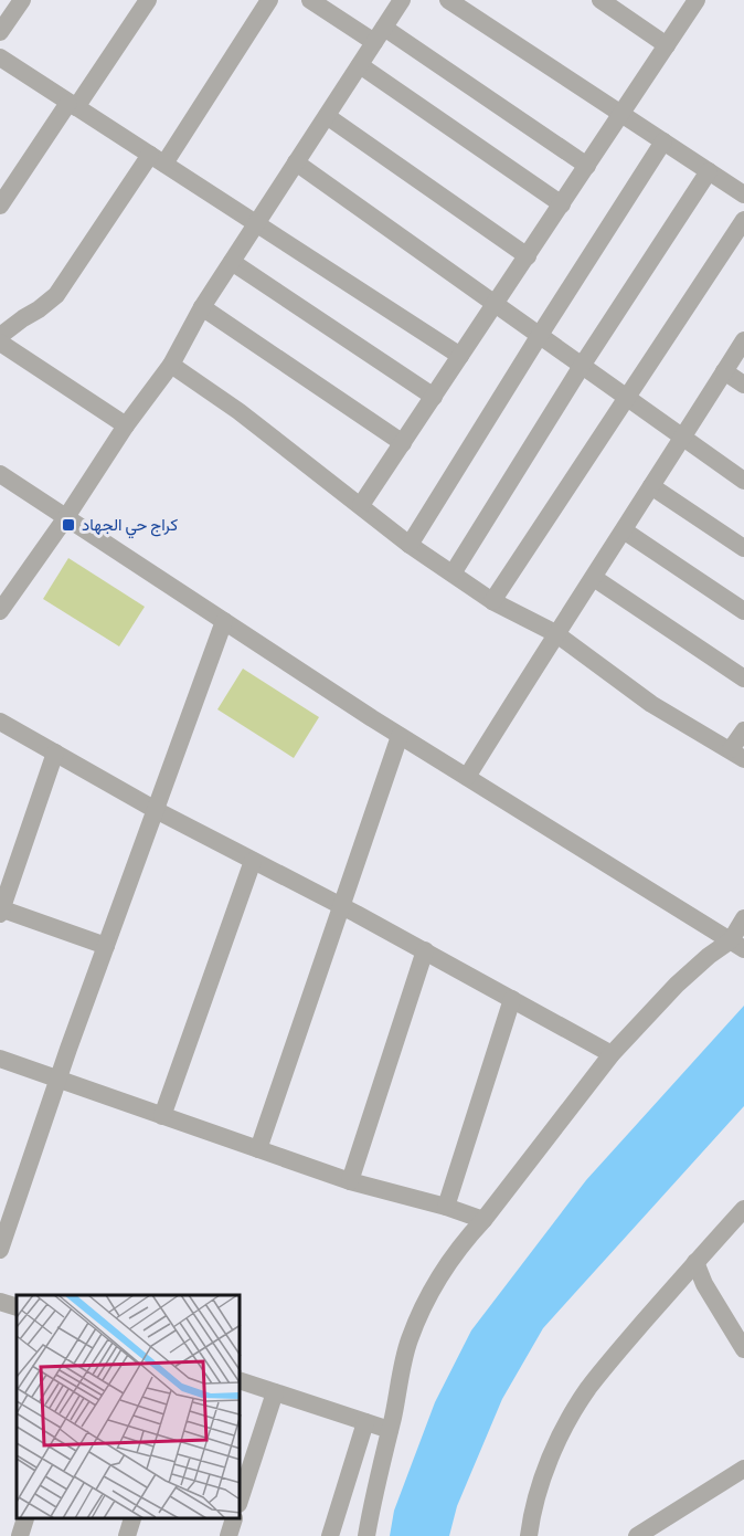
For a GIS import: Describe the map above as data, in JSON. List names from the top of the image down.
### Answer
{
  "places": {
    "transit": ["كراج حي الجهاد"]
  }
}
